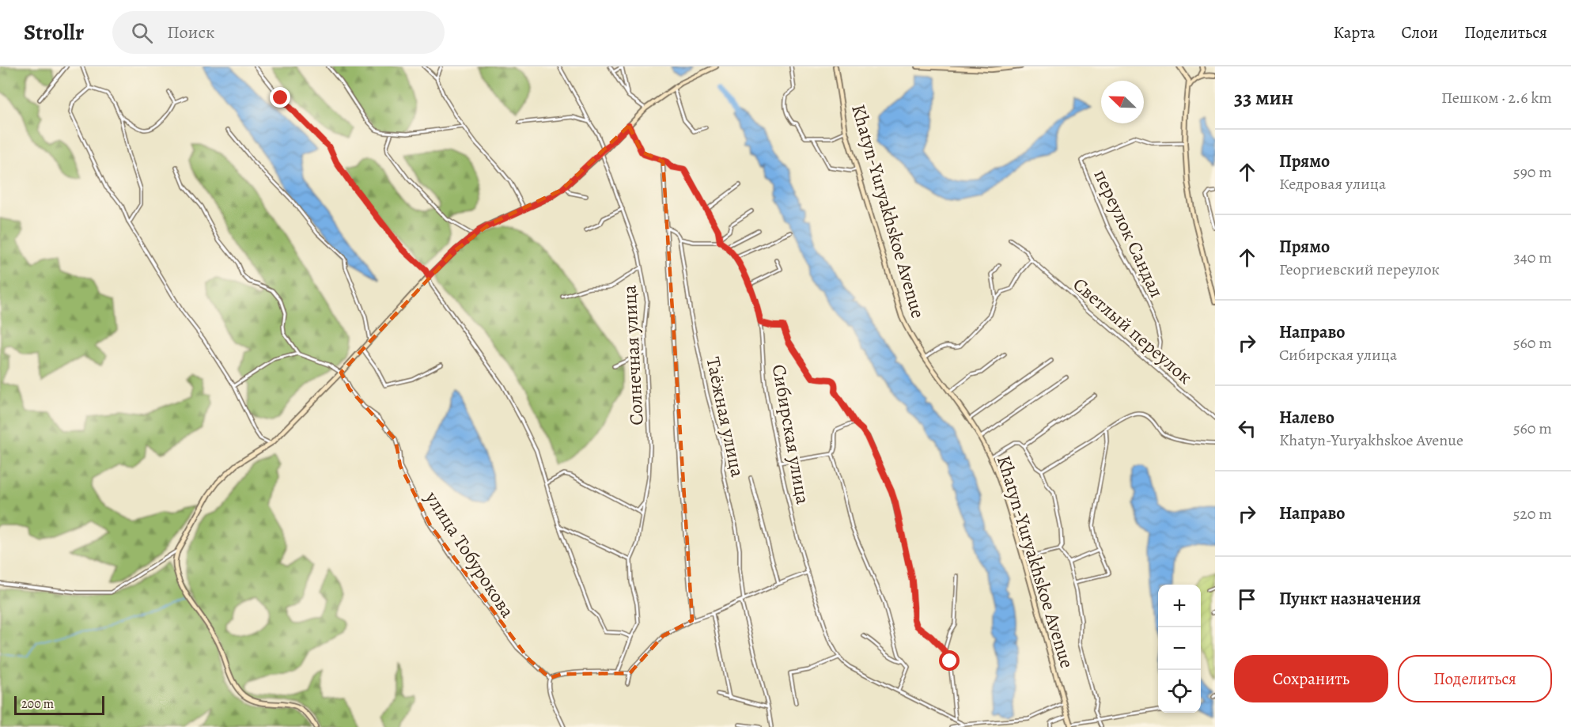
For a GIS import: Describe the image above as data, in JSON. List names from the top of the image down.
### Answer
{
  "streets": {
    "main road": ["Khatyn-Yuryakhskoe Avenue"],
    "street": [
      "переулок Сандал",
      "Светлый переулок",
      "Солнечная улица",
      "Таёжная улица",
      "Сибирская улица",
      "улица Тобурокова"
    ]
  },
  "crossings": [
    ["переулок Сандал", "Светлый переулок"]
  ],
  "scale_bar": "200 m",
  "north": "top left",
  "page": {
    "header": "Strollr",
    "search": "Поиск",
    "nav": ["Карта", "Слои", "Поделиться"],
    "heading": ["33 мин", "Пешком · 2.6 km"],
    "list": [
      ["Прямо", "Кедровая улица", "590 m"],
      ["Прямо", "Георгиевский переулок", "340 m"],
      ["Направо", "Сибирская улица", "560 m"],
      ["Налево", "Khatyn-Yuryakhskoe Avenue", "560 m"],
      ["Направо", "520 m"],
      "Пункт назначения"
    ],
    "map_buttons": ["+", "−"],
    "buttons": ["Сохранить", "Поделиться"],
    "scale": "200 m"
  }
}
